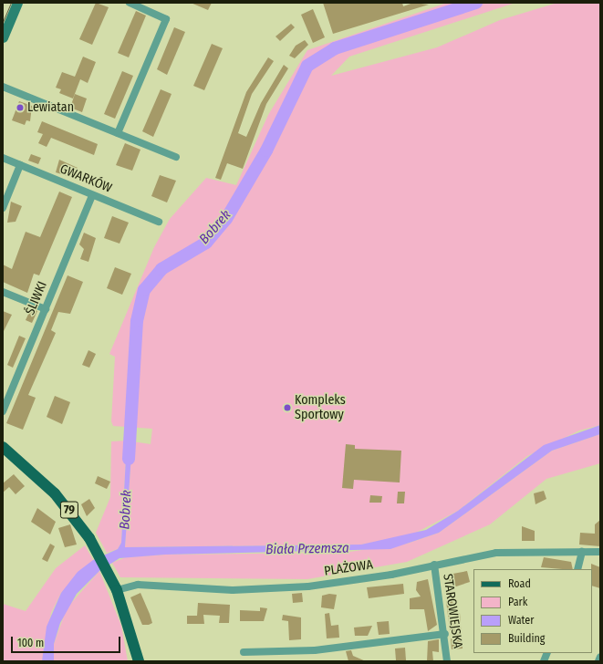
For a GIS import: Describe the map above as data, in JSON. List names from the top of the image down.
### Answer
{
  "streets": {
    "main road": ["79"],
    "street": [
      "GWARKÓW",
      "ŚLIWKI",
      "PLAŻOWA",
      "STAROWIEJSKA"
    ]
  },
  "crossings": [
    ["GWARKÓW", "ŚLIWKI"],
    ["79", "PLAŻOWA"],
    ["PLAŻOWA", "STAROWIEJSKA"]
  ],
  "water": ["Bobrek", "Biała Przemsza"],
  "places": ["Lewiatan", "Kompleks Sportowy"],
  "legend": [
    "Road",
    "Park",
    "Water",
    "Building"
  ],
  "scale_bar": "100 m"
}
